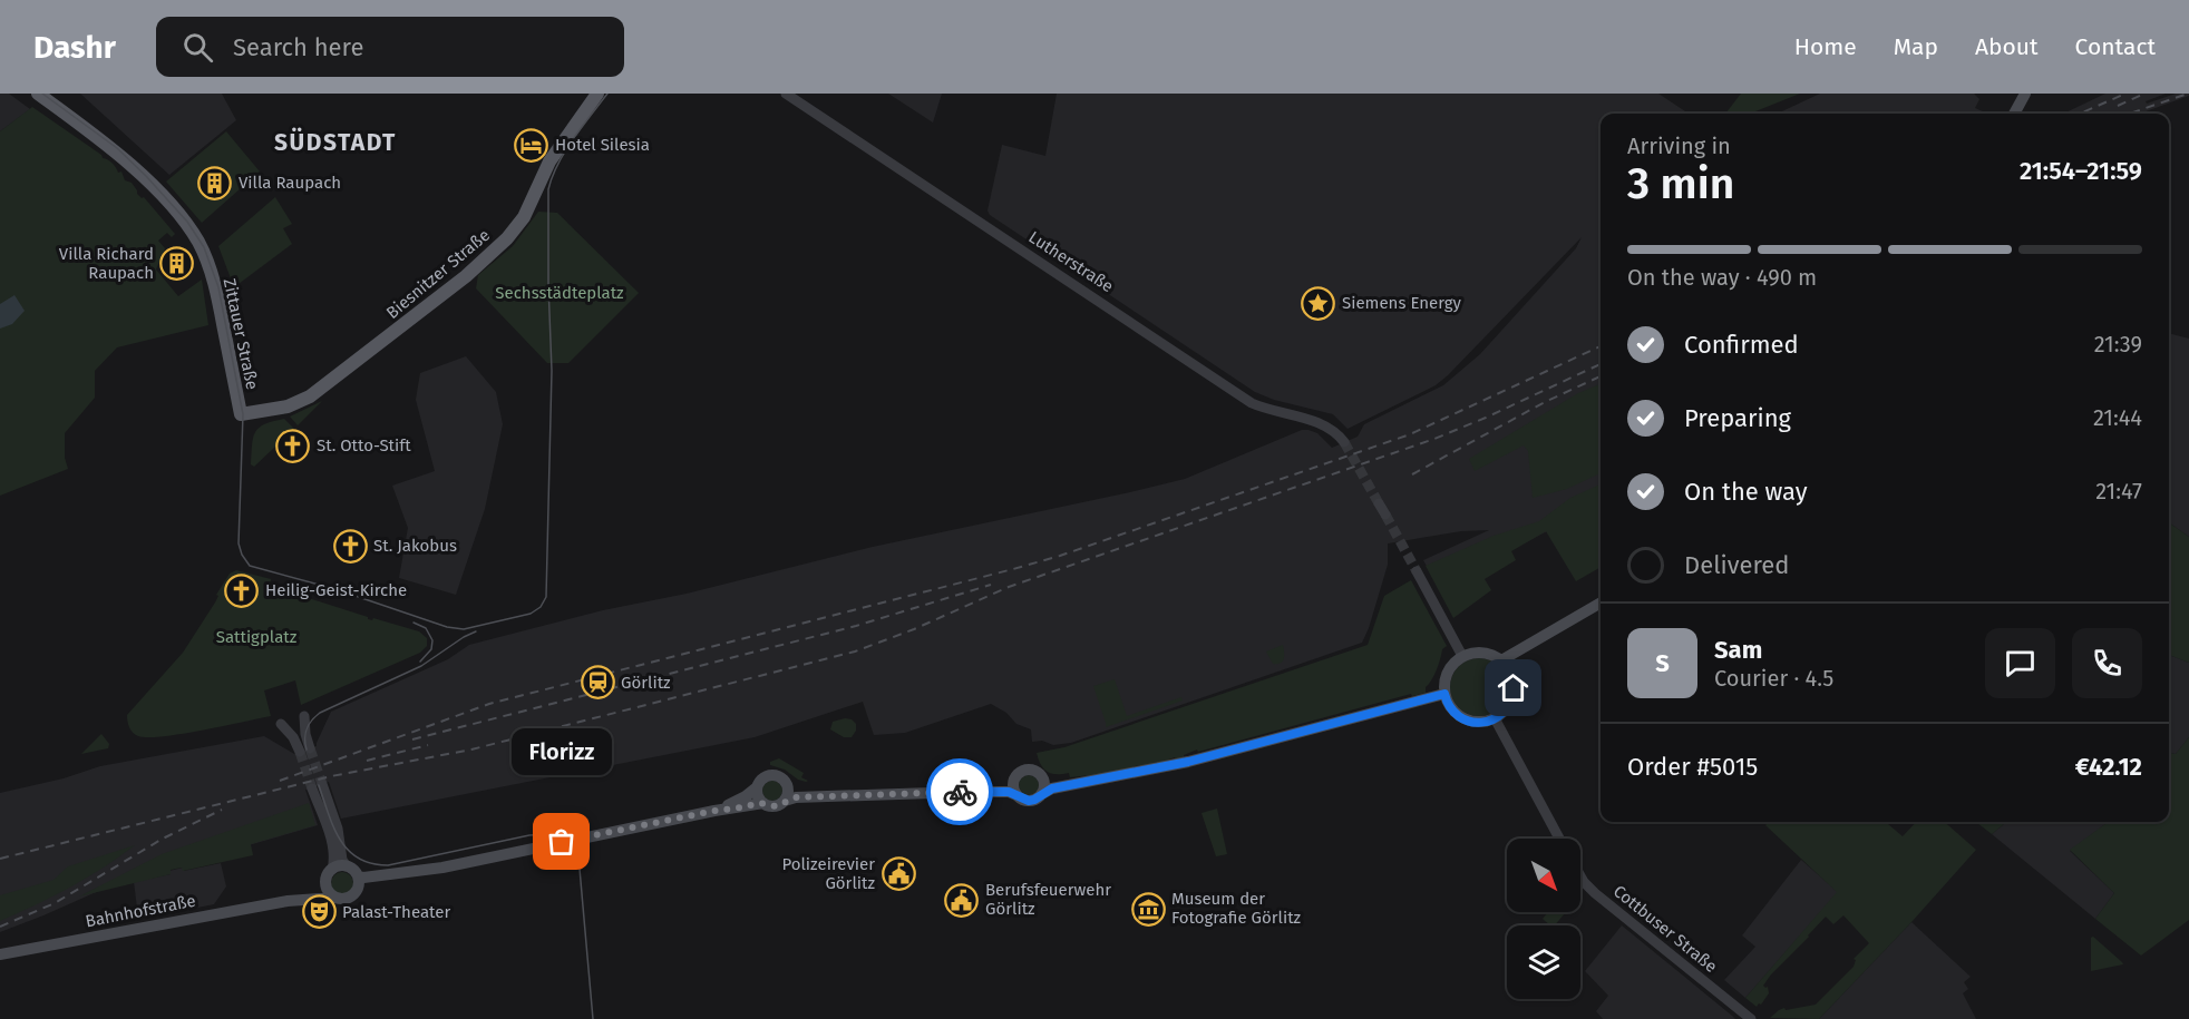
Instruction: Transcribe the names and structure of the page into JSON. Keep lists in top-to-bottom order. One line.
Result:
{"streets":{"main road":["Biesnitzer Straße","Zittauer Straße","Bahnhofstraße"],"street":["Lutherstraße","Cottbuser Straße"]},"crossings":[["Biesnitzer Straße","Zittauer Straße"]],"districts":["SÜDSTADT"],"parks":["Sechsstädteplatz","Sattigplatz"],"places":{"hotel":["Hotel Silesia"],"building":["Villa Raupach","Villa Richard Raupach"],"place":["Siemens Energy"],"church":["St. Otto-Stift","St. Jakobus","Heilig-Geist-Kirche"],"station":["Görlitz"],"other":["Florizz"],"public building":["Polizeirevier Görlitz","Berufsfeuerwehr Görlitz"],"museum":["Museum der Fotografie Görlitz"],"theatre":["Palast-Theater"]},"north":"bottom right","page":{"header":"Dashr","search":"Search here","nav":["Home","Map","About","Contact"],"heading":["3 min","Arriving in","21:54–21:59"],"panel":["Sam","Courier · 4.5","Order #5015","€42.12"],"bar":"On the way · 490 m","list":[["Confirmed","21:39"],["Preparing","21:44"],["On the way","21:47"],"Delivered"],"round":"S","bubble":"Florizz"}}
